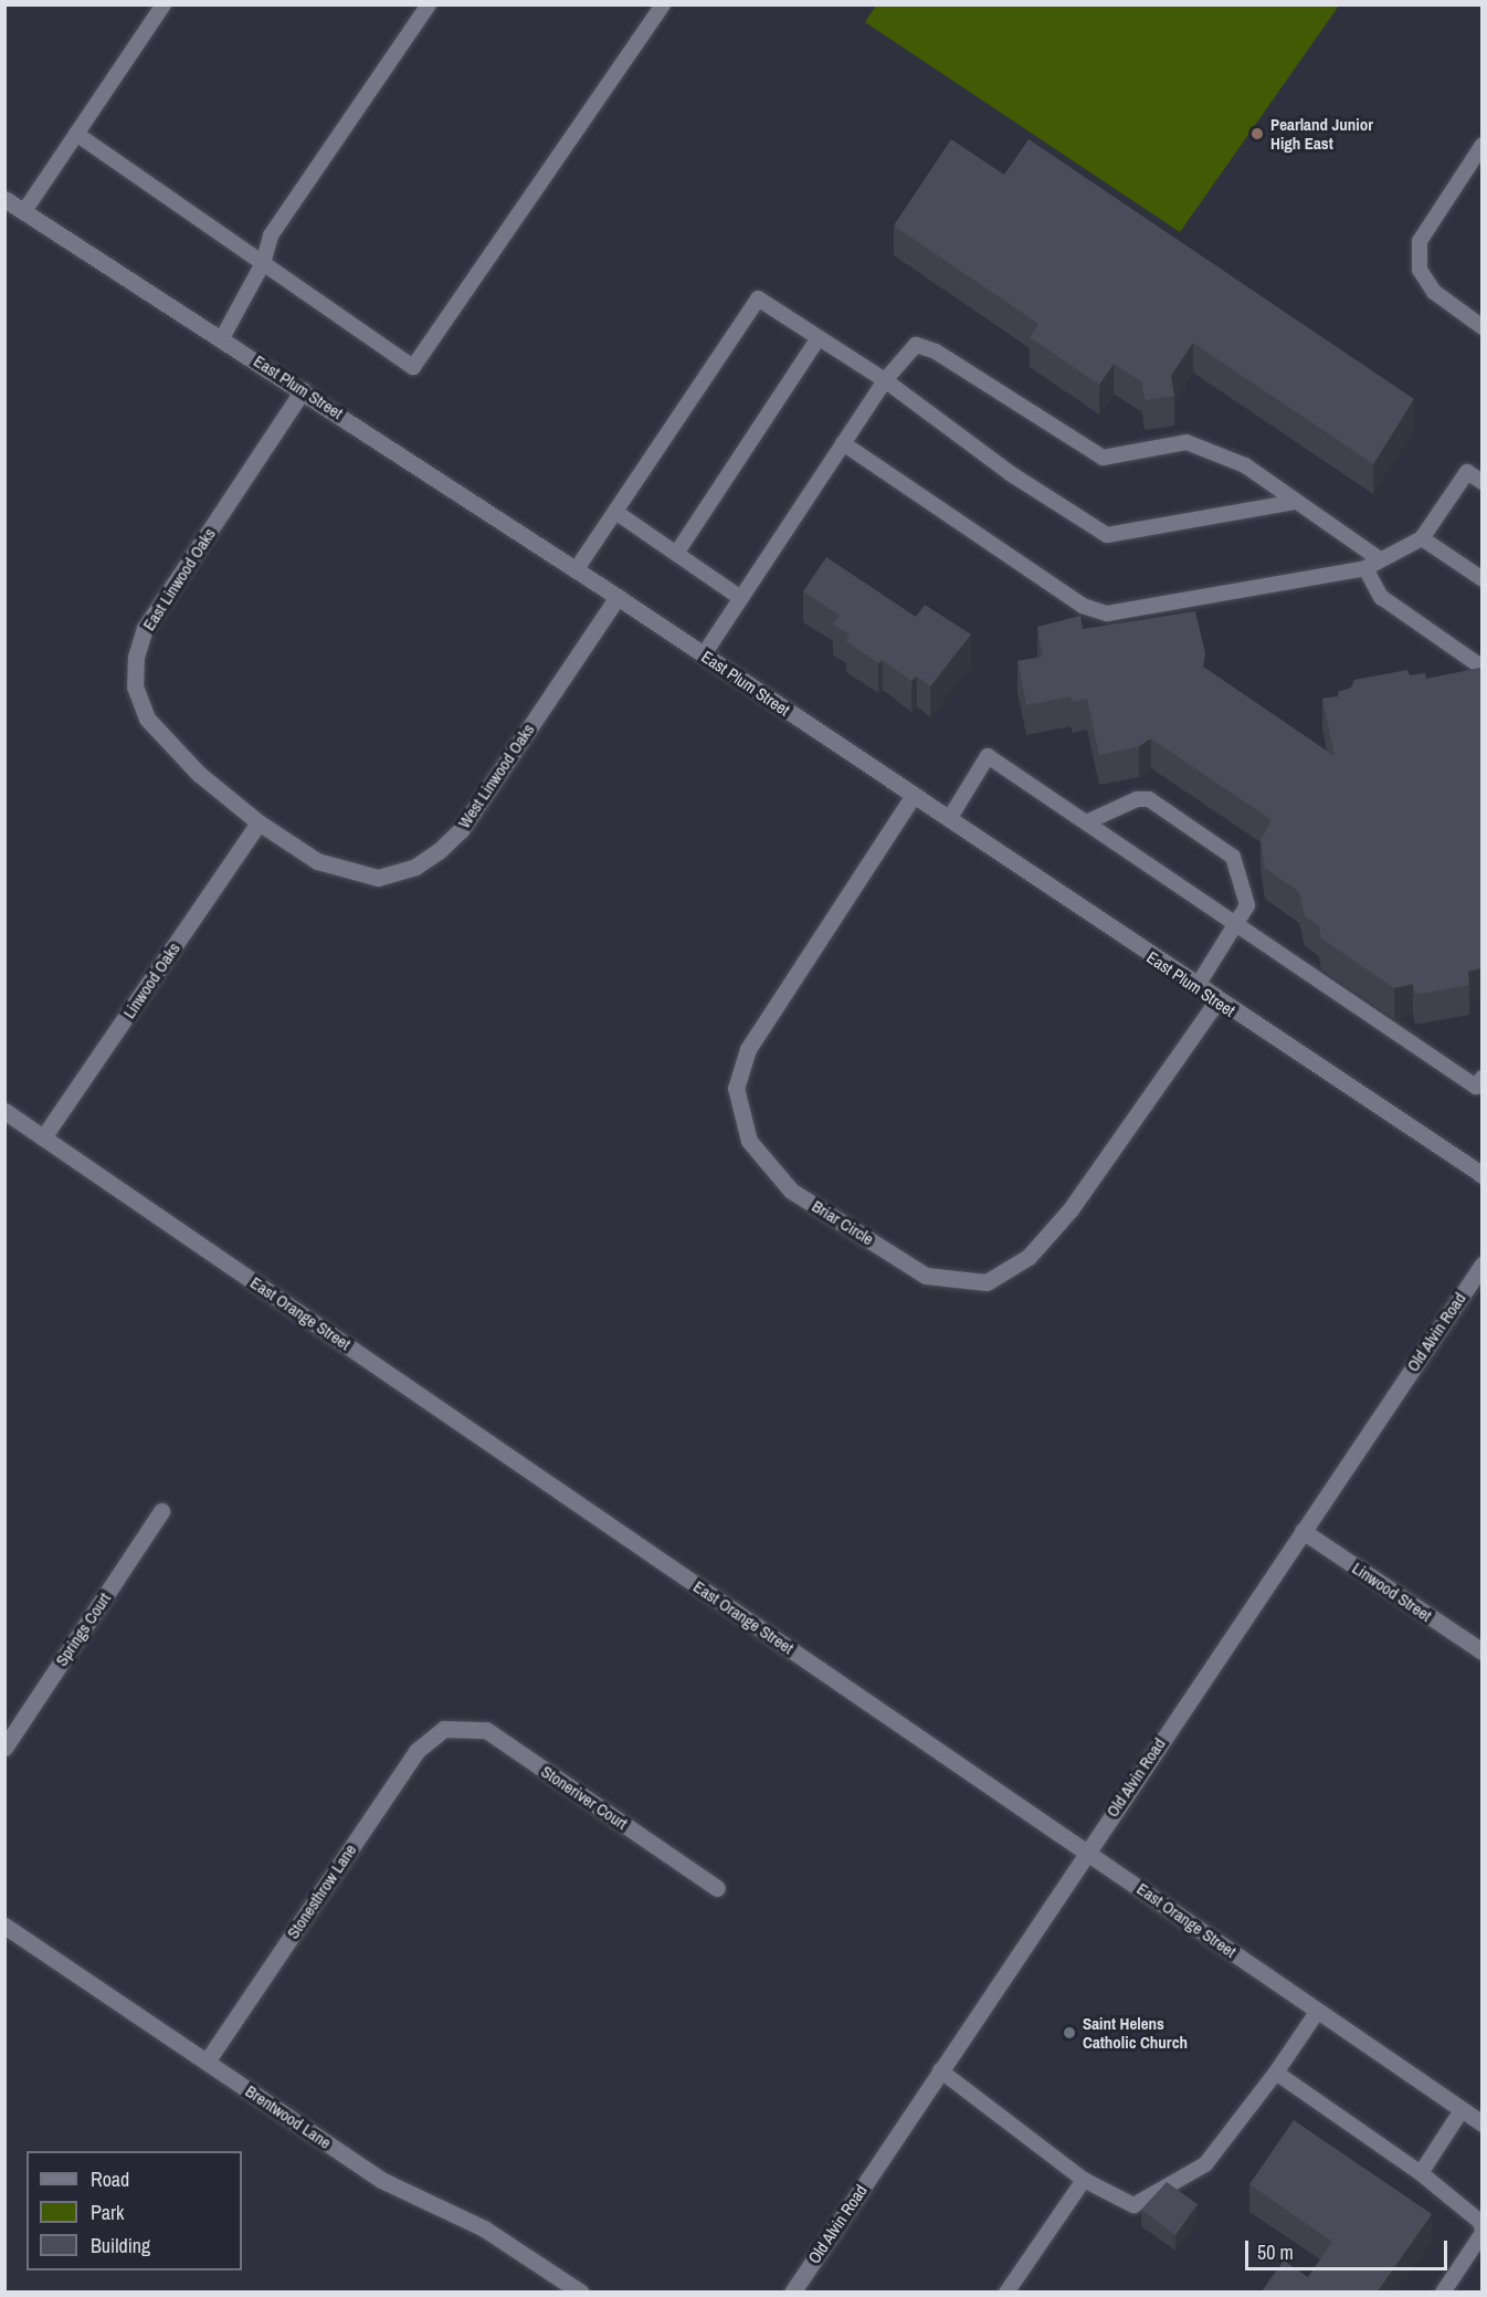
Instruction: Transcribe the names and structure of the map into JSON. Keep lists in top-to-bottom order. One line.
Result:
{"streets":{"street":["East Plum Street","East Linwood Oaks","West Linwood Oaks","Linwood Oaks","Briar Circle","East Orange Street","Old Alvin Road","Linwood Street","Springs Court","Stoneriver Court","Stonesthrow Lane","Brentwood Lane"]},"crossings":[["East Plum Street","East Linwood Oaks"],["East Plum Street","West Linwood Oaks"],["East Plum Street","Briar Circle"],["East Linwood Oaks","West Linwood Oaks"],["East Linwood Oaks","Linwood Oaks"],["West Linwood Oaks","Linwood Oaks"],["Linwood Oaks","East Orange Street"],["East Orange Street","Old Alvin Road"],["Old Alvin Road","Linwood Street"],["Stoneriver Court","Stonesthrow Lane"],["Stonesthrow Lane","Brentwood Lane"]],"places":["Pearland Junior High East","Saint Helens Catholic Church"],"legend":["Road","Park","Building"],"scale_bar":"50 m"}
